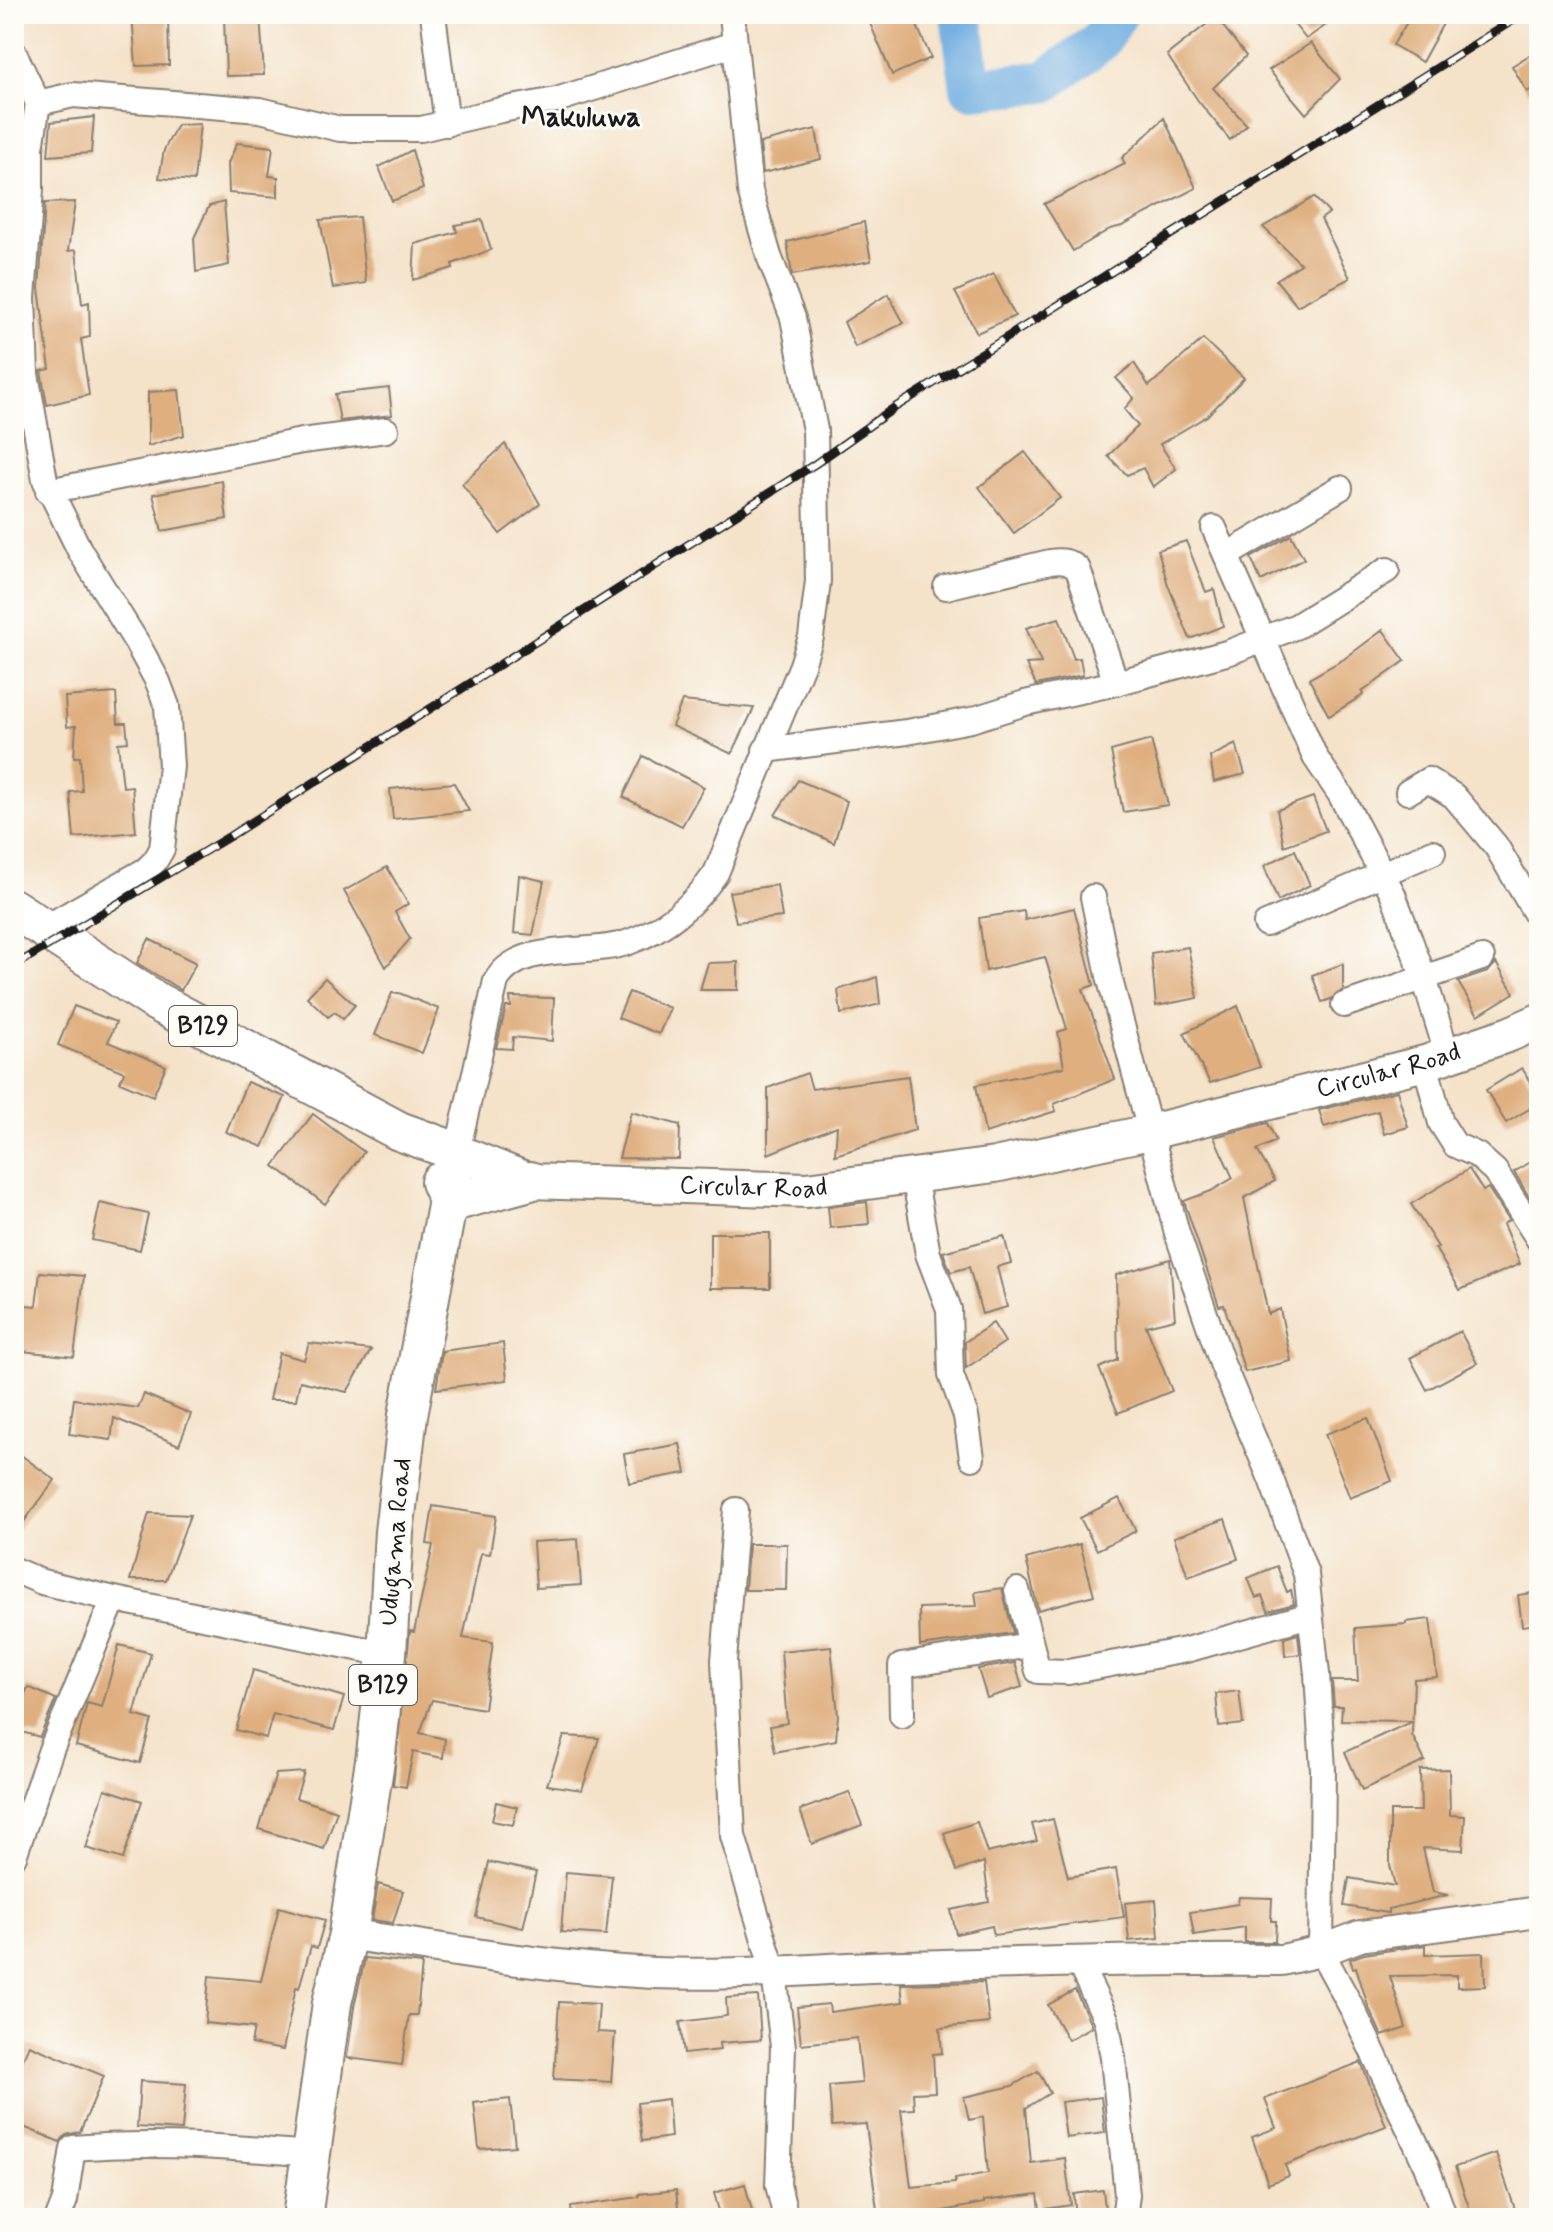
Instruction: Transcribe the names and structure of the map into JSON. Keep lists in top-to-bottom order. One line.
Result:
{"streets":{"main road":["B129","Circular Road","Udugama Road"]},"crossings":[["Circular Road","Udugama Road"]],"districts":["Makuluwa"]}
